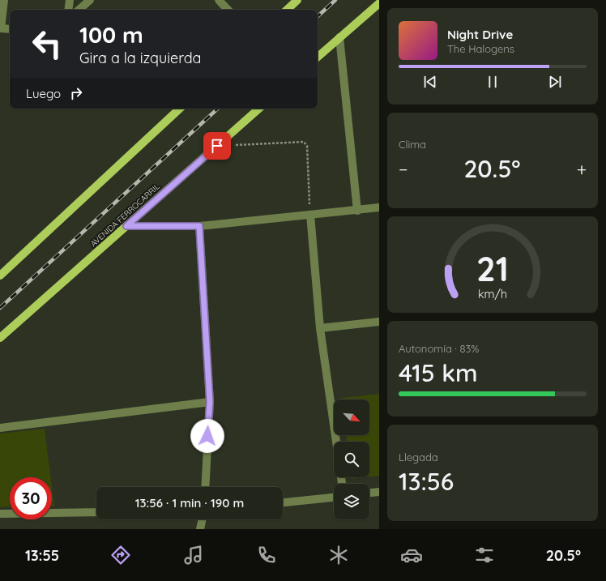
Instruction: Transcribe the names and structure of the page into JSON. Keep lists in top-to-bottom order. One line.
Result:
{"streets":{"main road":["AVENIDA FERROCARRIL"]},"north":"bottom right","page":{"turn":["100 m","Gira a la izquierda"],"song":["Night Drive","The Halogens"],"then":"Luego","tile":["Clima",["Autonomía · 83%","415 km"],["Llegada","13:56"]],"heat":["−","20.5°","+"],"limit":"30","trip":"13:56 · 1 min · 190 m","tabs":["13:55","20.5°"],"gauge":["21","km/h"]}}
